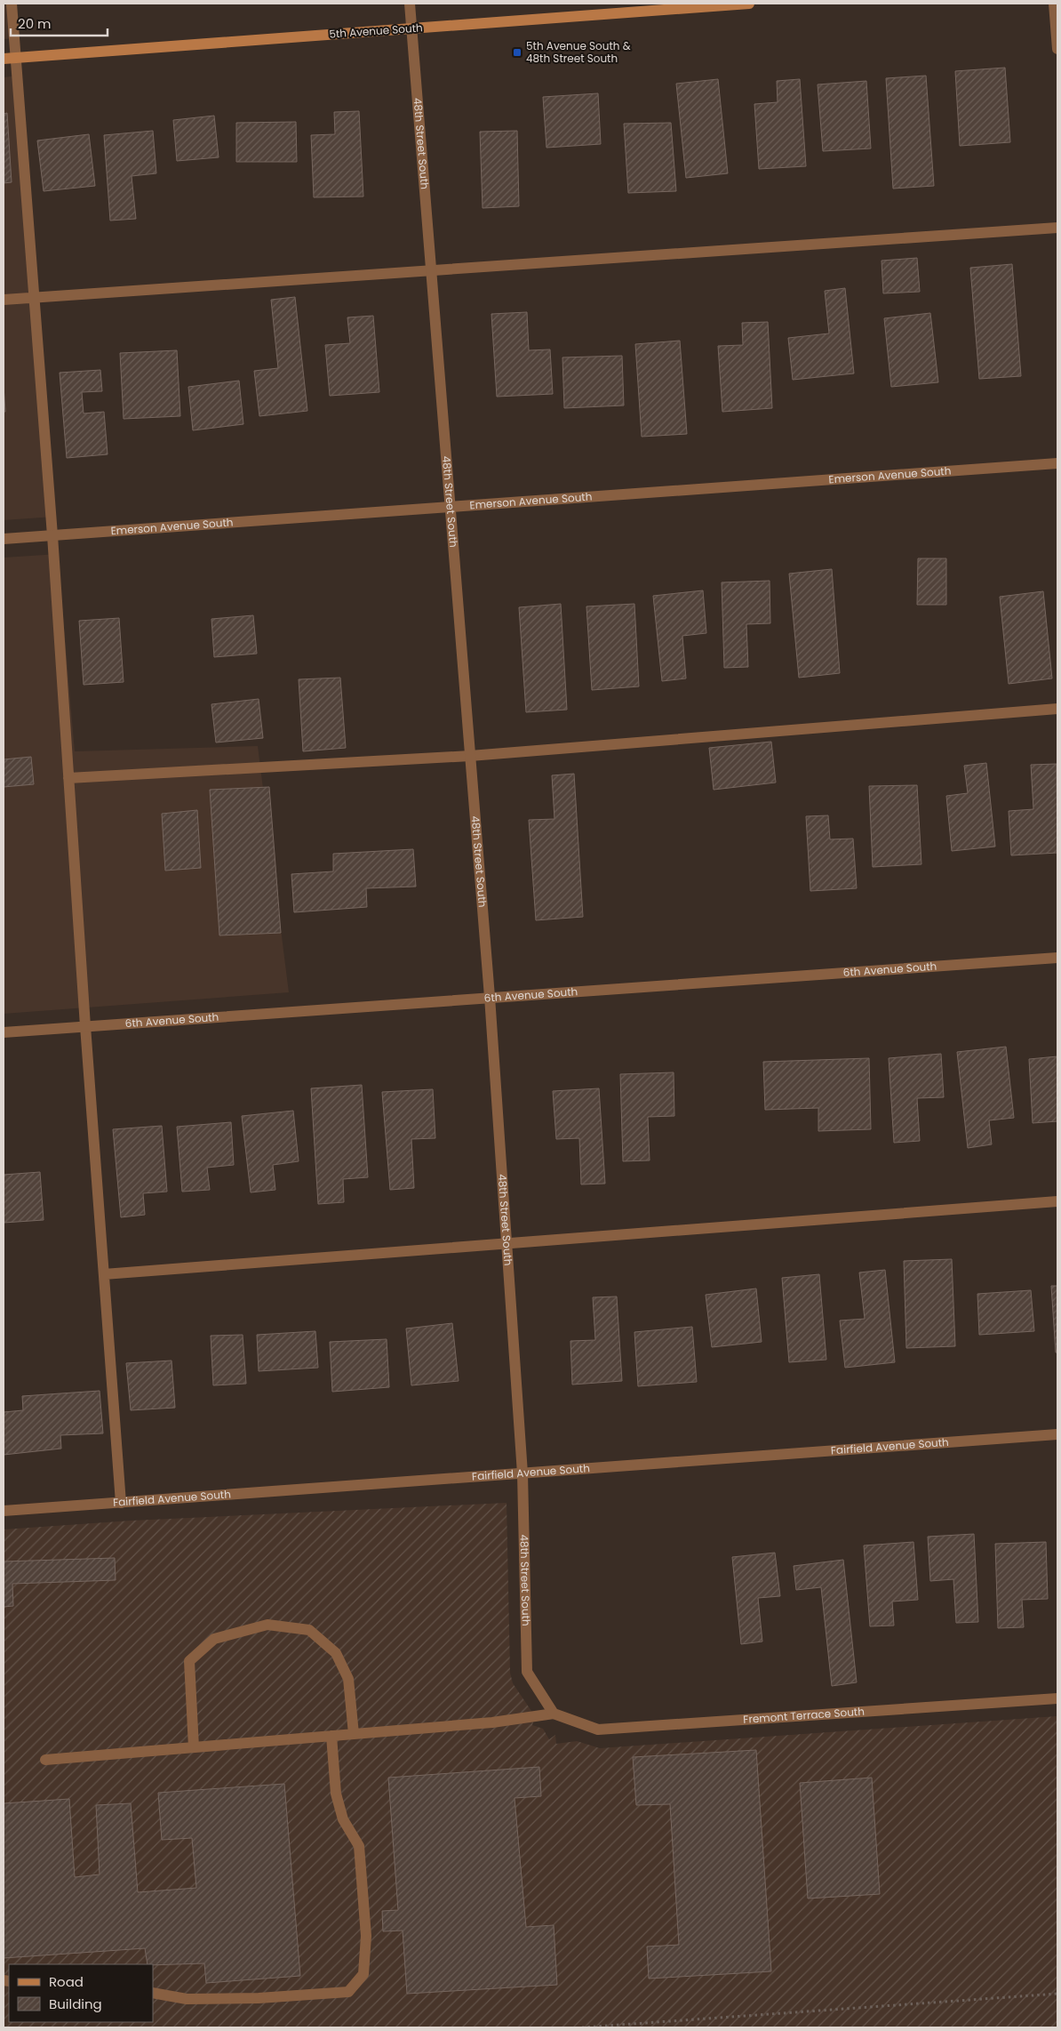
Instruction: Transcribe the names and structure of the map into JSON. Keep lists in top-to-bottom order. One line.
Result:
{"streets":{"street":["5th Avenue South","48th Street South","Emerson Avenue South","6th Avenue South","Fairfield Avenue South","Fremont Terrace South"]},"crossings":[["5th Avenue South","48th Street South"],["48th Street South","Emerson Avenue South"],["48th Street South","6th Avenue South"],["48th Street South","Fairfield Avenue South"],["48th Street South","Fremont Terrace South"]],"places":{"transit":["5th Avenue South & 48th Street South"]},"legend":["Road","Building"],"scale_bar":"20 m"}
